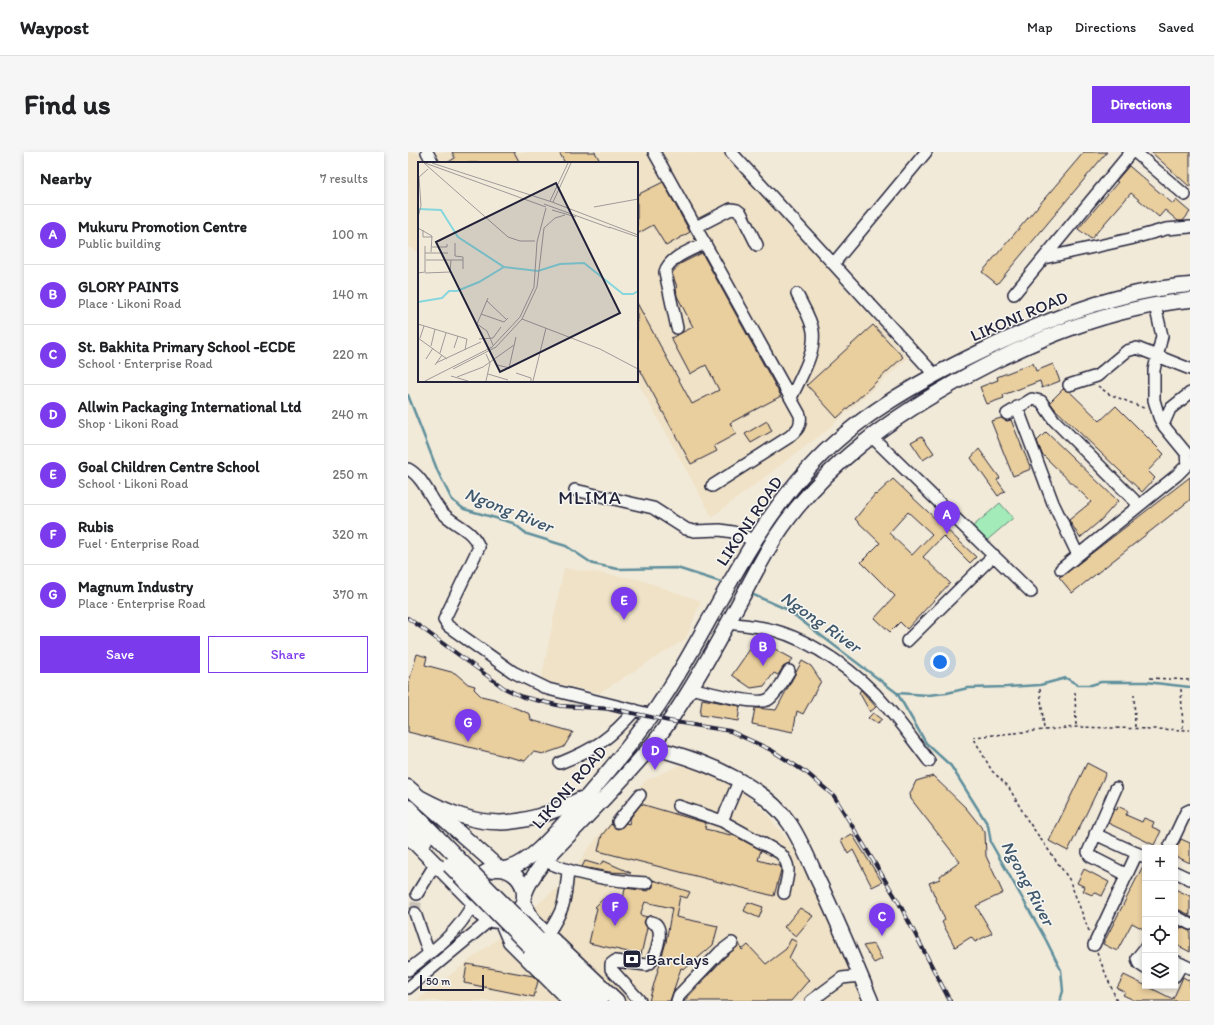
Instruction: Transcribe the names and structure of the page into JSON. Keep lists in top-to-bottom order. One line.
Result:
{"streets":{"main road":["LIKONI ROAD"]},"districts":["MLIMA"],"water":["Ngong River"],"places":{"bank":["Barclays"]},"scale_bar":"50 m","page":{"header":"Waypost","nav":["Map","Directions","Saved"],"buttons":["Directions",["Save","Share"]],"title":"Find us","heading":["Nearby","7 results"],"list":[{"mark":"A","name":"Mukuru Promotion Centre","note":"Public building","value":"100 m"},{"mark":"B","name":"GLORY PAINTS","note":"Place · Likoni Road","value":"140 m"},{"mark":"C","name":"St. Bakhita Primary School -ECDE","note":"School · Enterprise Road","value":"220 m"},{"mark":"D","name":"Allwin Packaging International Ltd","note":"Shop · Likoni Road","value":"240 m"},{"mark":"E","name":"Goal Children Centre School","note":"School · Likoni Road","value":"250 m"},{"mark":"F","name":"Rubis","note":"Fuel · Enterprise Road","value":"320 m"},{"mark":"G","name":"Magnum Industry","note":"Place · Enterprise Road","value":"370 m"}],"pins":["A","E","B","G","D","F","C"],"map_buttons":["+","−"],"scale":"50 m"}}
